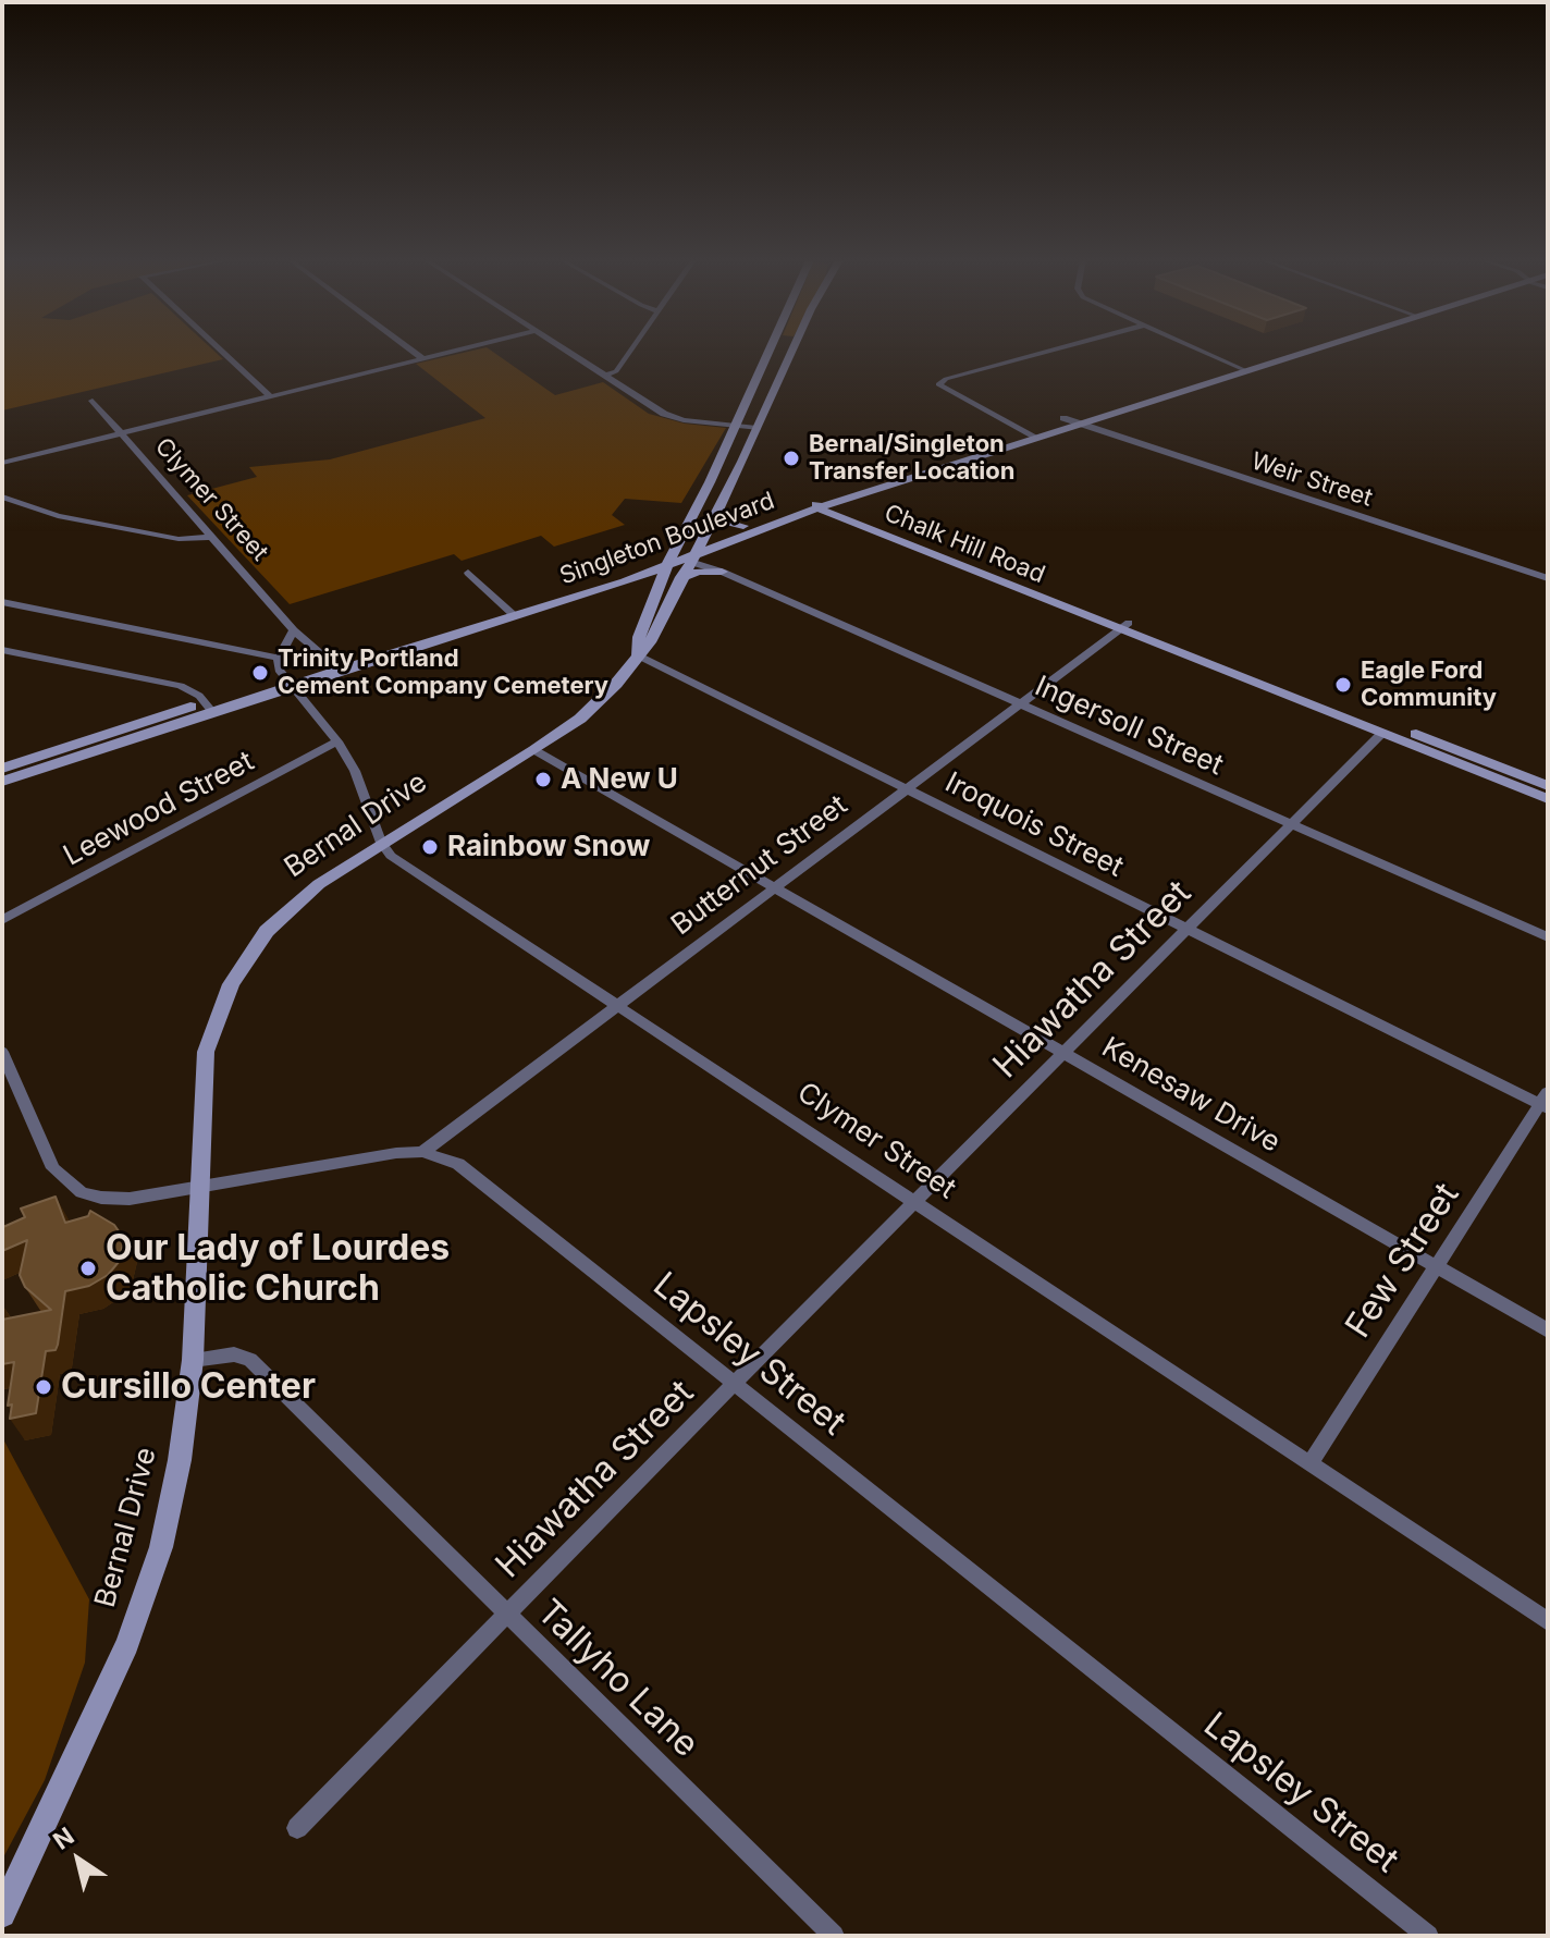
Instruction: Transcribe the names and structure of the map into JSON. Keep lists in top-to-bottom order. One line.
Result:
{"streets":{"street":["Weir Street","Clymer Street","Singleton Boulevard","Chalk Hill Road","Ingersoll Street","Leewood Street","Bernal Drive","Iroquois Street","Butternut Street","Hiawatha Street","Kenesaw Drive","Few Street","Lapsley Street","Tallyho Lane"]},"crossings":[["Weir Street","Singleton Boulevard"],["Clymer Street","Singleton Boulevard"],["Clymer Street","Leewood Street"],["Clymer Street","Bernal Drive"],["Clymer Street","Butternut Street"],["Clymer Street","Hiawatha Street"],["Clymer Street","Few Street"],["Singleton Boulevard","Chalk Hill Road"],["Singleton Boulevard","Ingersoll Street"],["Singleton Boulevard","Bernal Drive"],["Chalk Hill Road","Butternut Street"],["Chalk Hill Road","Hiawatha Street"],["Ingersoll Street","Bernal Drive"],["Ingersoll Street","Butternut Street"],["Ingersoll Street","Hiawatha Street"],["Bernal Drive","Iroquois Street"],["Bernal Drive","Kenesaw Drive"],["Bernal Drive","Lapsley Street"],["Bernal Drive","Tallyho Lane"],["Iroquois Street","Butternut Street"],["Iroquois Street","Hiawatha Street"],["Iroquois Street","Few Street"],["Butternut Street","Kenesaw Drive"],["Butternut Street","Lapsley Street"],["Hiawatha Street","Kenesaw Drive"],["Hiawatha Street","Lapsley Street"],["Hiawatha Street","Tallyho Lane"],["Kenesaw Drive","Few Street"]],"places":["Bernal/Singleton Transfer Location","Trinity Portland Cement Company Cemetery","Eagle Ford Community","A New U","Rainbow Snow","Our Lady of Lourdes Catholic Church","Cursillo Center"],"north":"top left"}
